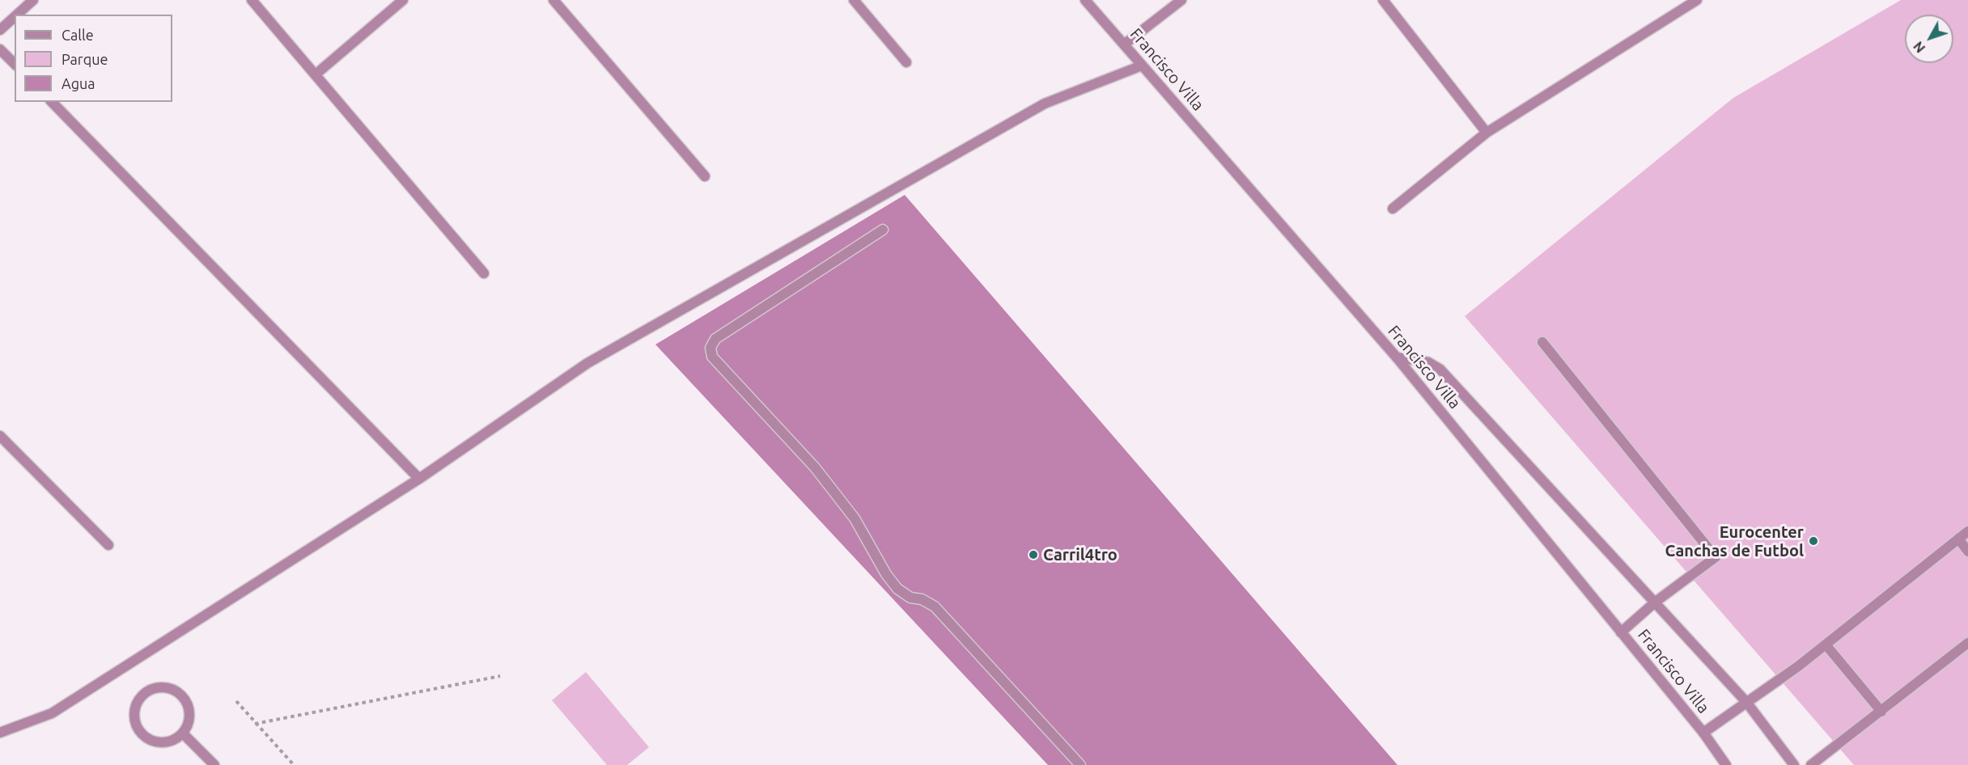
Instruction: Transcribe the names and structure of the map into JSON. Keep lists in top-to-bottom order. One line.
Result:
{"streets":{"street":["Francisco Villa"]},"places":["Eurocenter Canchas de Futbol","Carril4tro"],"legend":["Calle","Parque","Agua"],"north":"bottom left"}
